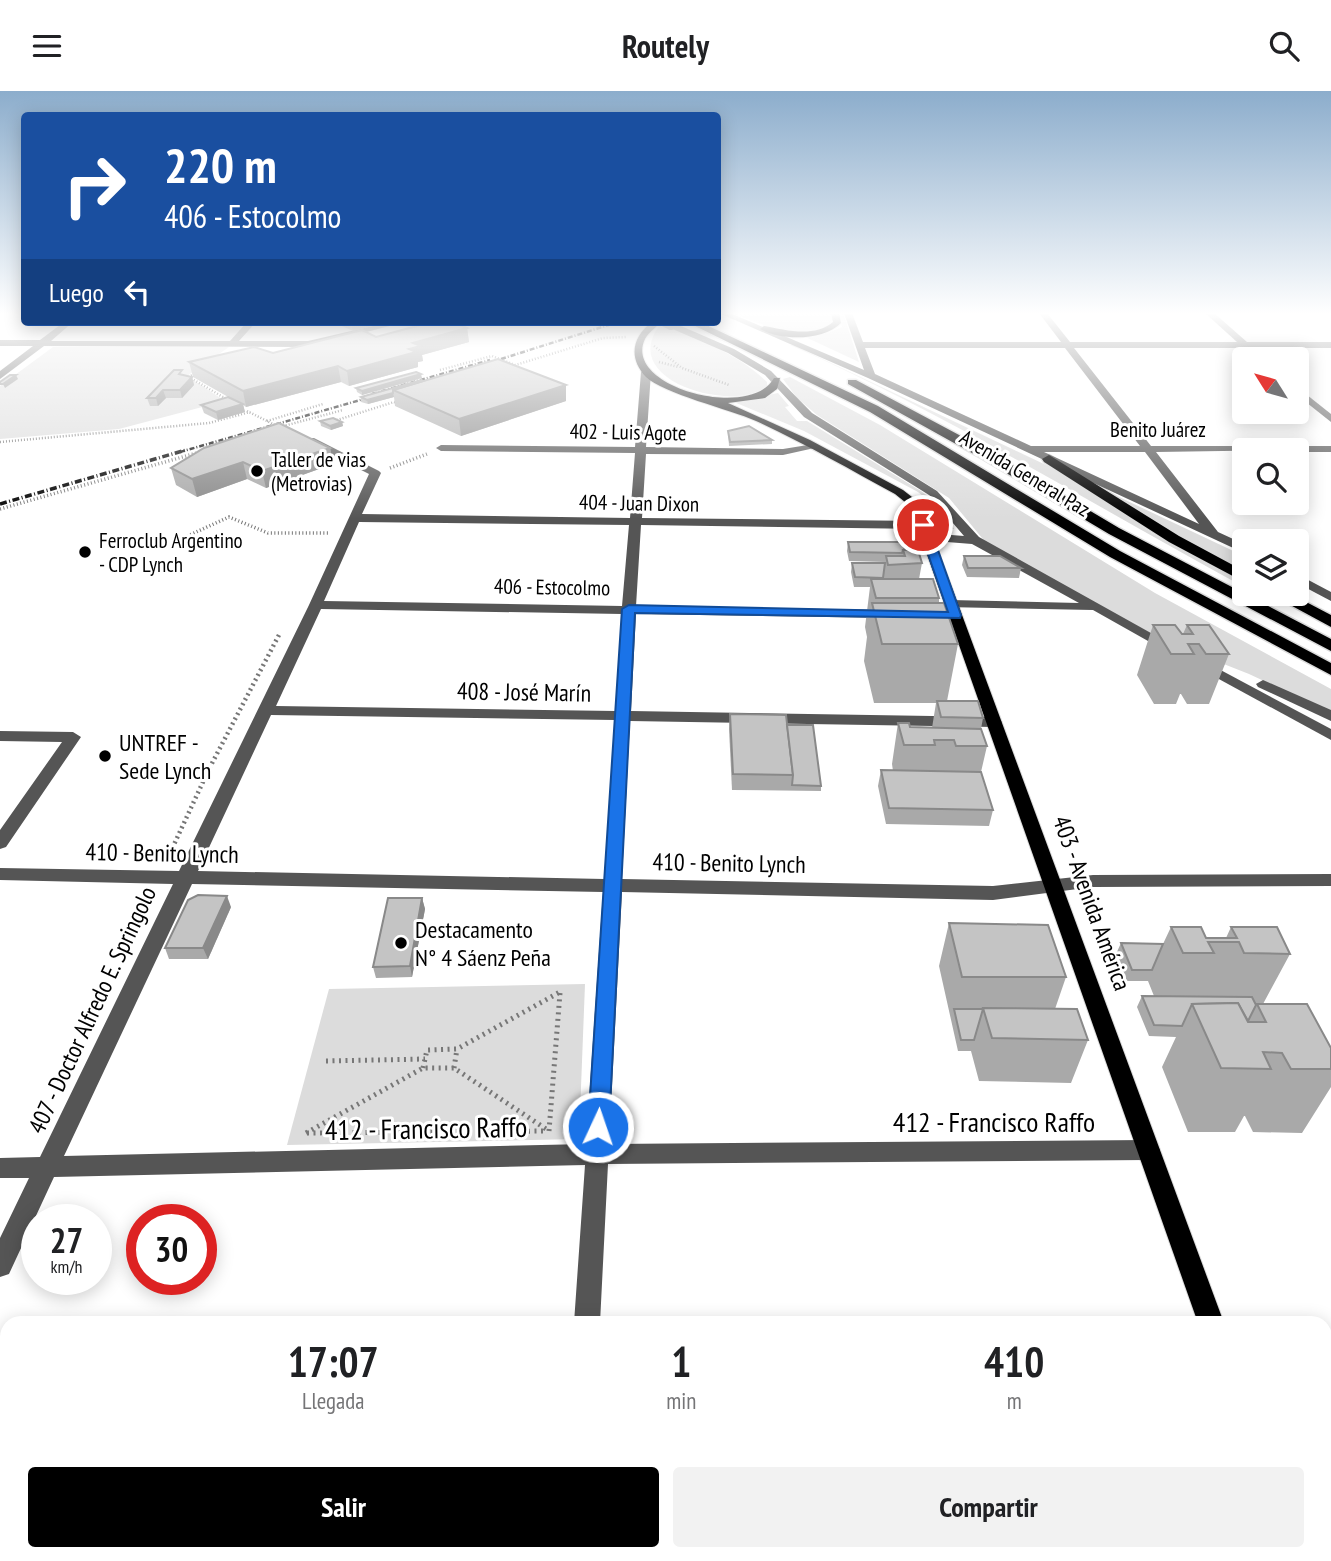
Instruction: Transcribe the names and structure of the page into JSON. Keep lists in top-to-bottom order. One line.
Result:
{"streets":{"highway":["Avenida General Paz"],"main road":["403 - Avenida América"],"street":["Benito Juárez","402 - Luis Agote","404 - Juan Dixon","406 - Estocolmo","408 - José Marín","410 - Benito Lynch","407 - Doctor Alfredo E. Springolo","412 - Francisco Raffo"]},"crossings":[["Benito Juárez","Avenida General Paz"],["402 - Luis Agote","403 - Avenida América"],["404 - Juan Dixon","403 - Avenida América"],["404 - Juan Dixon","407 - Doctor Alfredo E. Springolo"],["406 - Estocolmo","407 - Doctor Alfredo E. Springolo"],["408 - José Marín","403 - Avenida América"],["408 - José Marín","407 - Doctor Alfredo E. Springolo"],["410 - Benito Lynch","403 - Avenida América"],["410 - Benito Lynch","407 - Doctor Alfredo E. Springolo"],["403 - Avenida América","412 - Francisco Raffo"],["407 - Doctor Alfredo E. Springolo","412 - Francisco Raffo"]],"places":["Taller de vias (Metrovias)","Ferroclub Argentino - CDP Lynch","UNTREF - Sede Lynch","Destacamento N° 4 Sáenz Peña"],"north":"top left","page":{"header":"Routely","turn":["220 m","406 - Estocolmo"],"then":"Luego","speed":"27 km/h","limit":"30","eta":["17:07","Llegada","1","min","410","m"],"buttons":["Salir","Compartir"]}}
